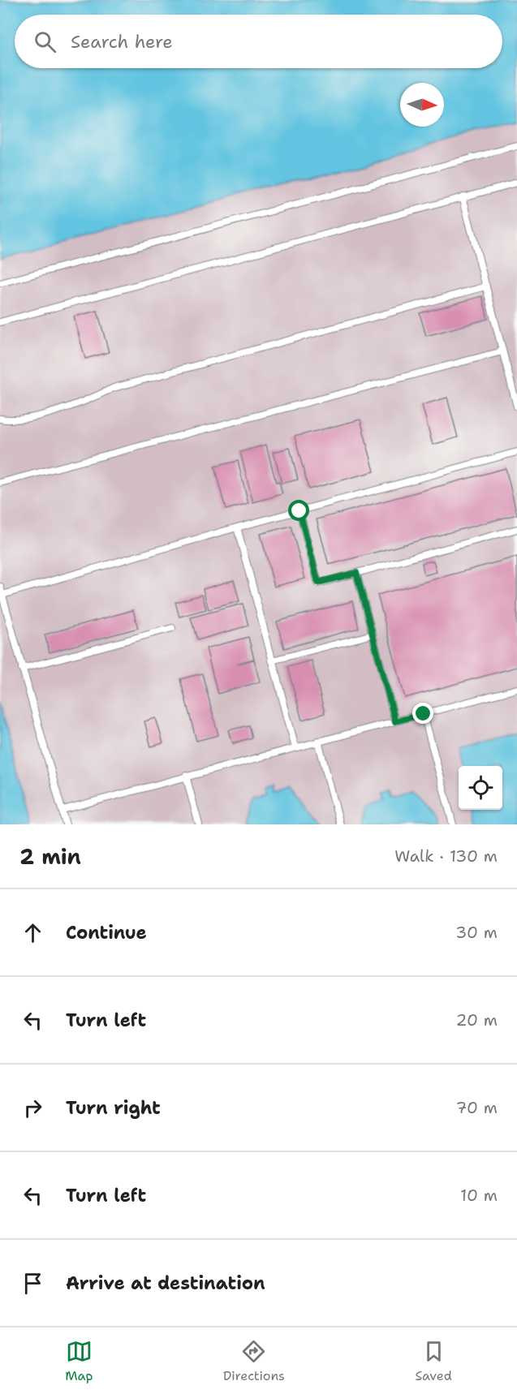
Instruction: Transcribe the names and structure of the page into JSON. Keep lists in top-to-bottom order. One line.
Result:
{"north":"right","page":{"search":"Search here","heading":["2 min","Walk · 130 m"],"list":[["Continue","30 m"],["Turn left","20 m"],["Turn right","70 m"],["Turn left","10 m"],"Arrive at destination"],"nav":["Map","Directions","Saved"]}}
